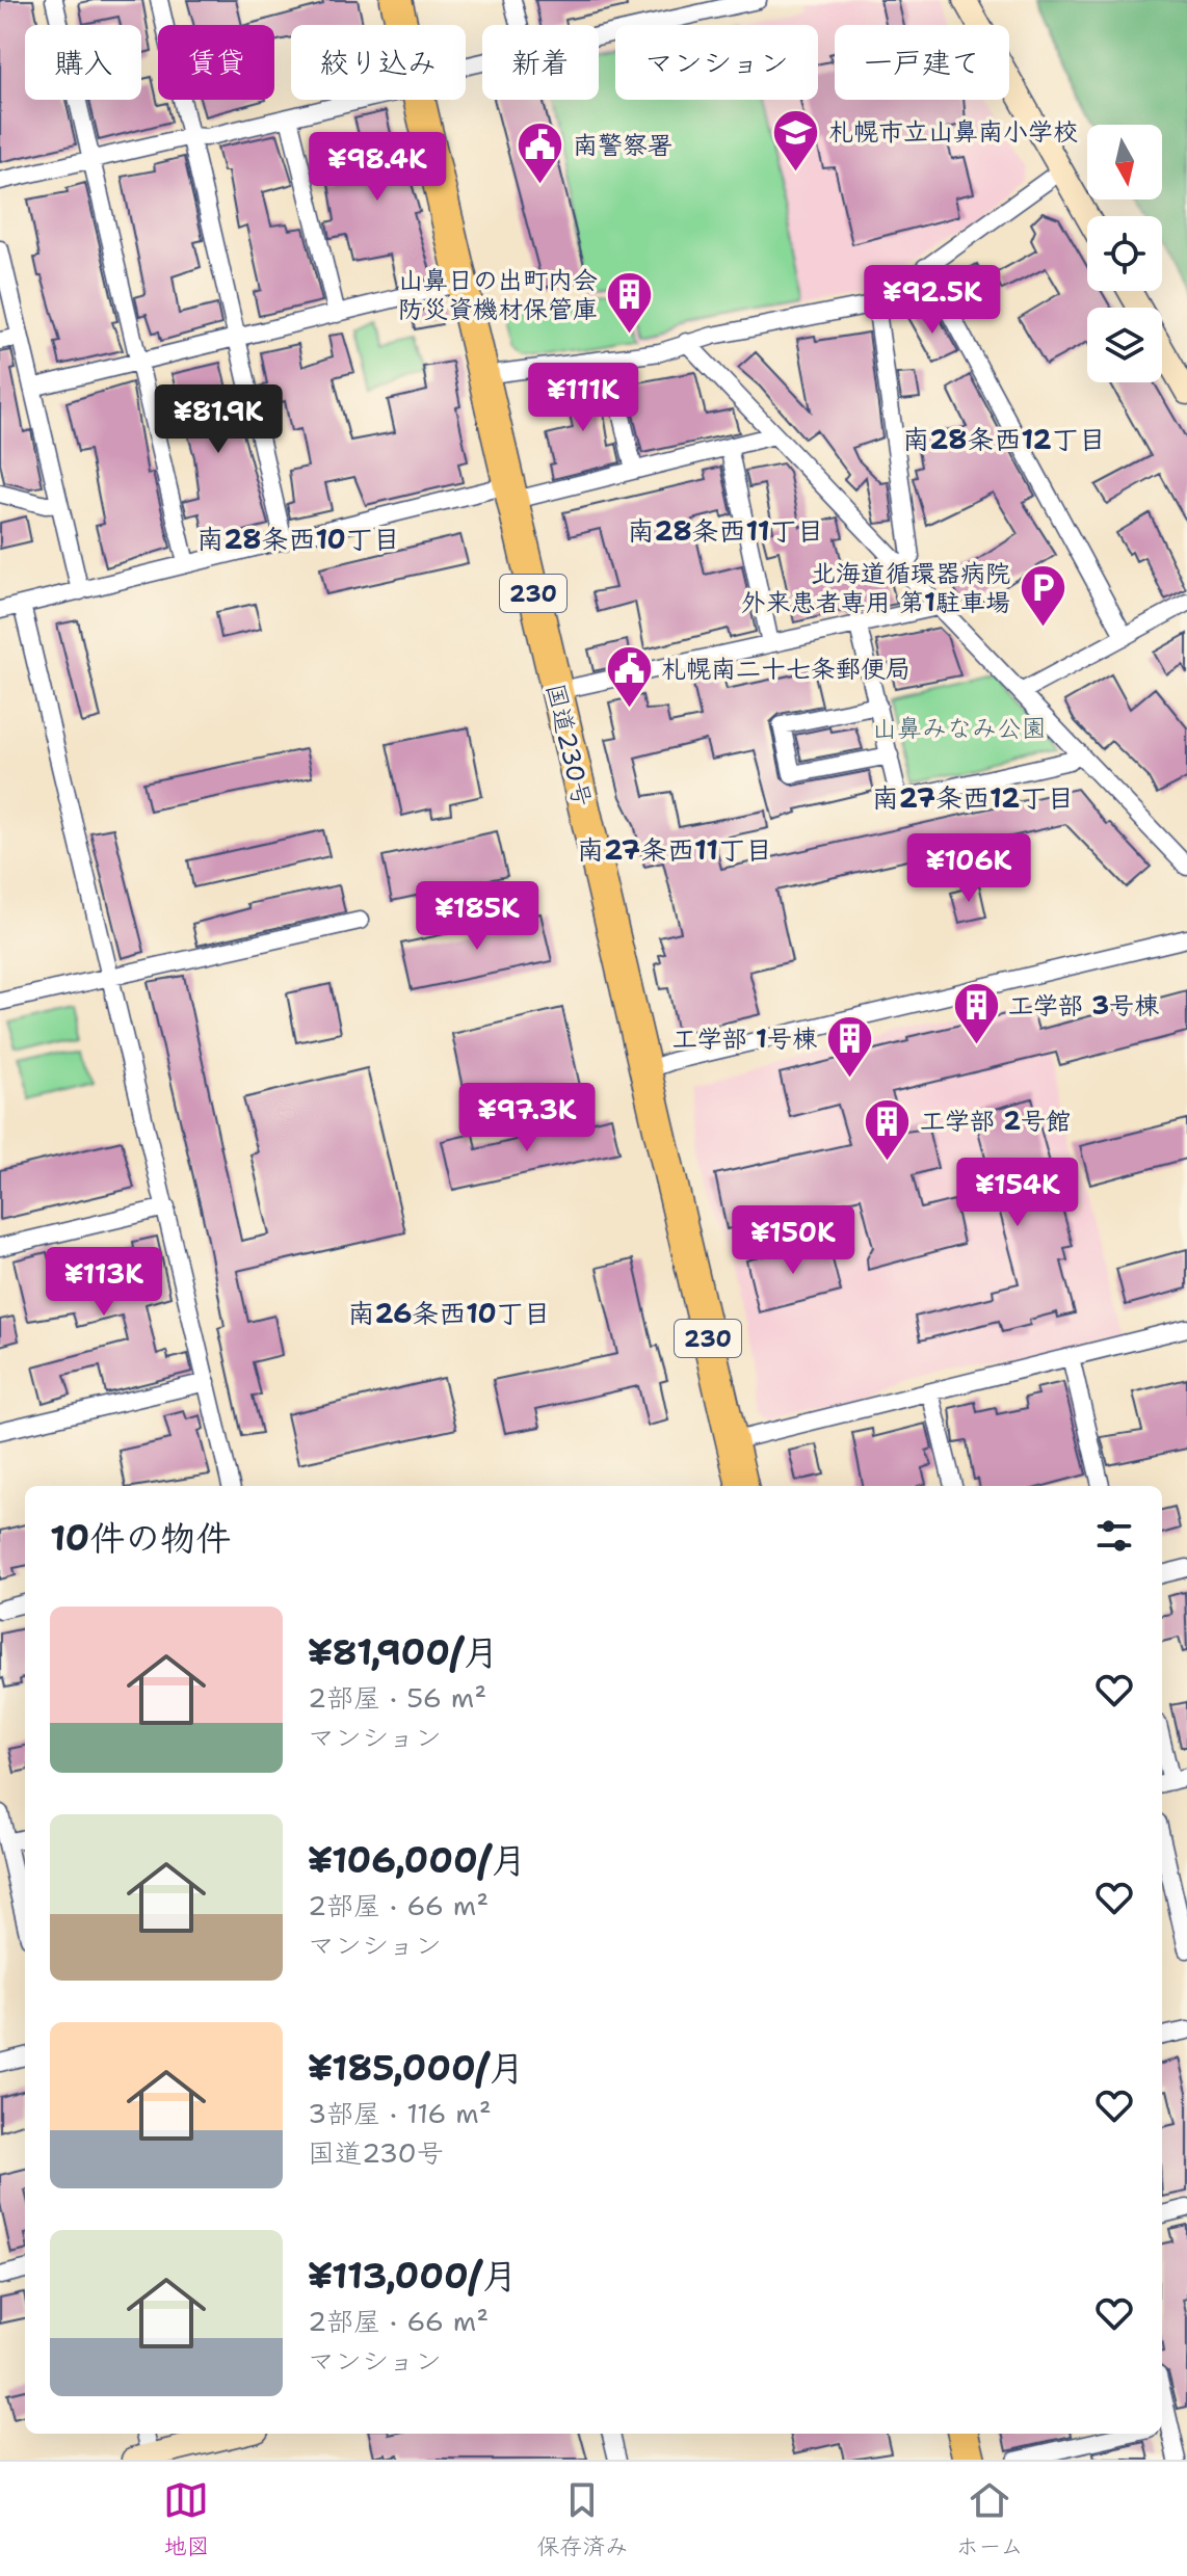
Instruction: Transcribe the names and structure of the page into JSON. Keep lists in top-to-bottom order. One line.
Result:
{"streets":{"highway":["230","国道230号"]},"districts":["南28条西12丁目","南28条西11丁目","南28条西10丁目","南27条西12丁目","南27条西11丁目","南26条西10丁目"],"parks":["山鼻みなみ公園"],"places":{"school or university":["札幌市立山鼻南小学校"],"public building":["南警察署","札幌南二十七条郵便局"],"building":["山鼻日の出町内会 防災資機材保管庫","工学部 3号棟","工学部 1号棟","工学部 2号館"],"parking":["北海道循環器病院 外来患者専用 第1駐車場"]},"north":"bottom","page":{"chip":["購入","賃貸","絞り込み","新着","マンション","一戸建て"],"price":["¥98.4K","¥92.5K","¥111K","¥81.9K","¥106K","¥185K","¥97.3K","¥154K","¥150K","¥113K"],"heading":"10件の物件","list":[{"name":"¥81,900/月","note":"2部屋 · 56 m² · マンション"},{"name":"¥106,000/月","note":"2部屋 · 66 m² · マンション"},{"name":"¥185,000/月","note":"3部屋 · 116 m² · 国道230号"},{"name":"¥113,000/月","note":"2部屋 · 66 m² · マンション"}],"tabs":["地図","保存済み","ホーム"]}}
